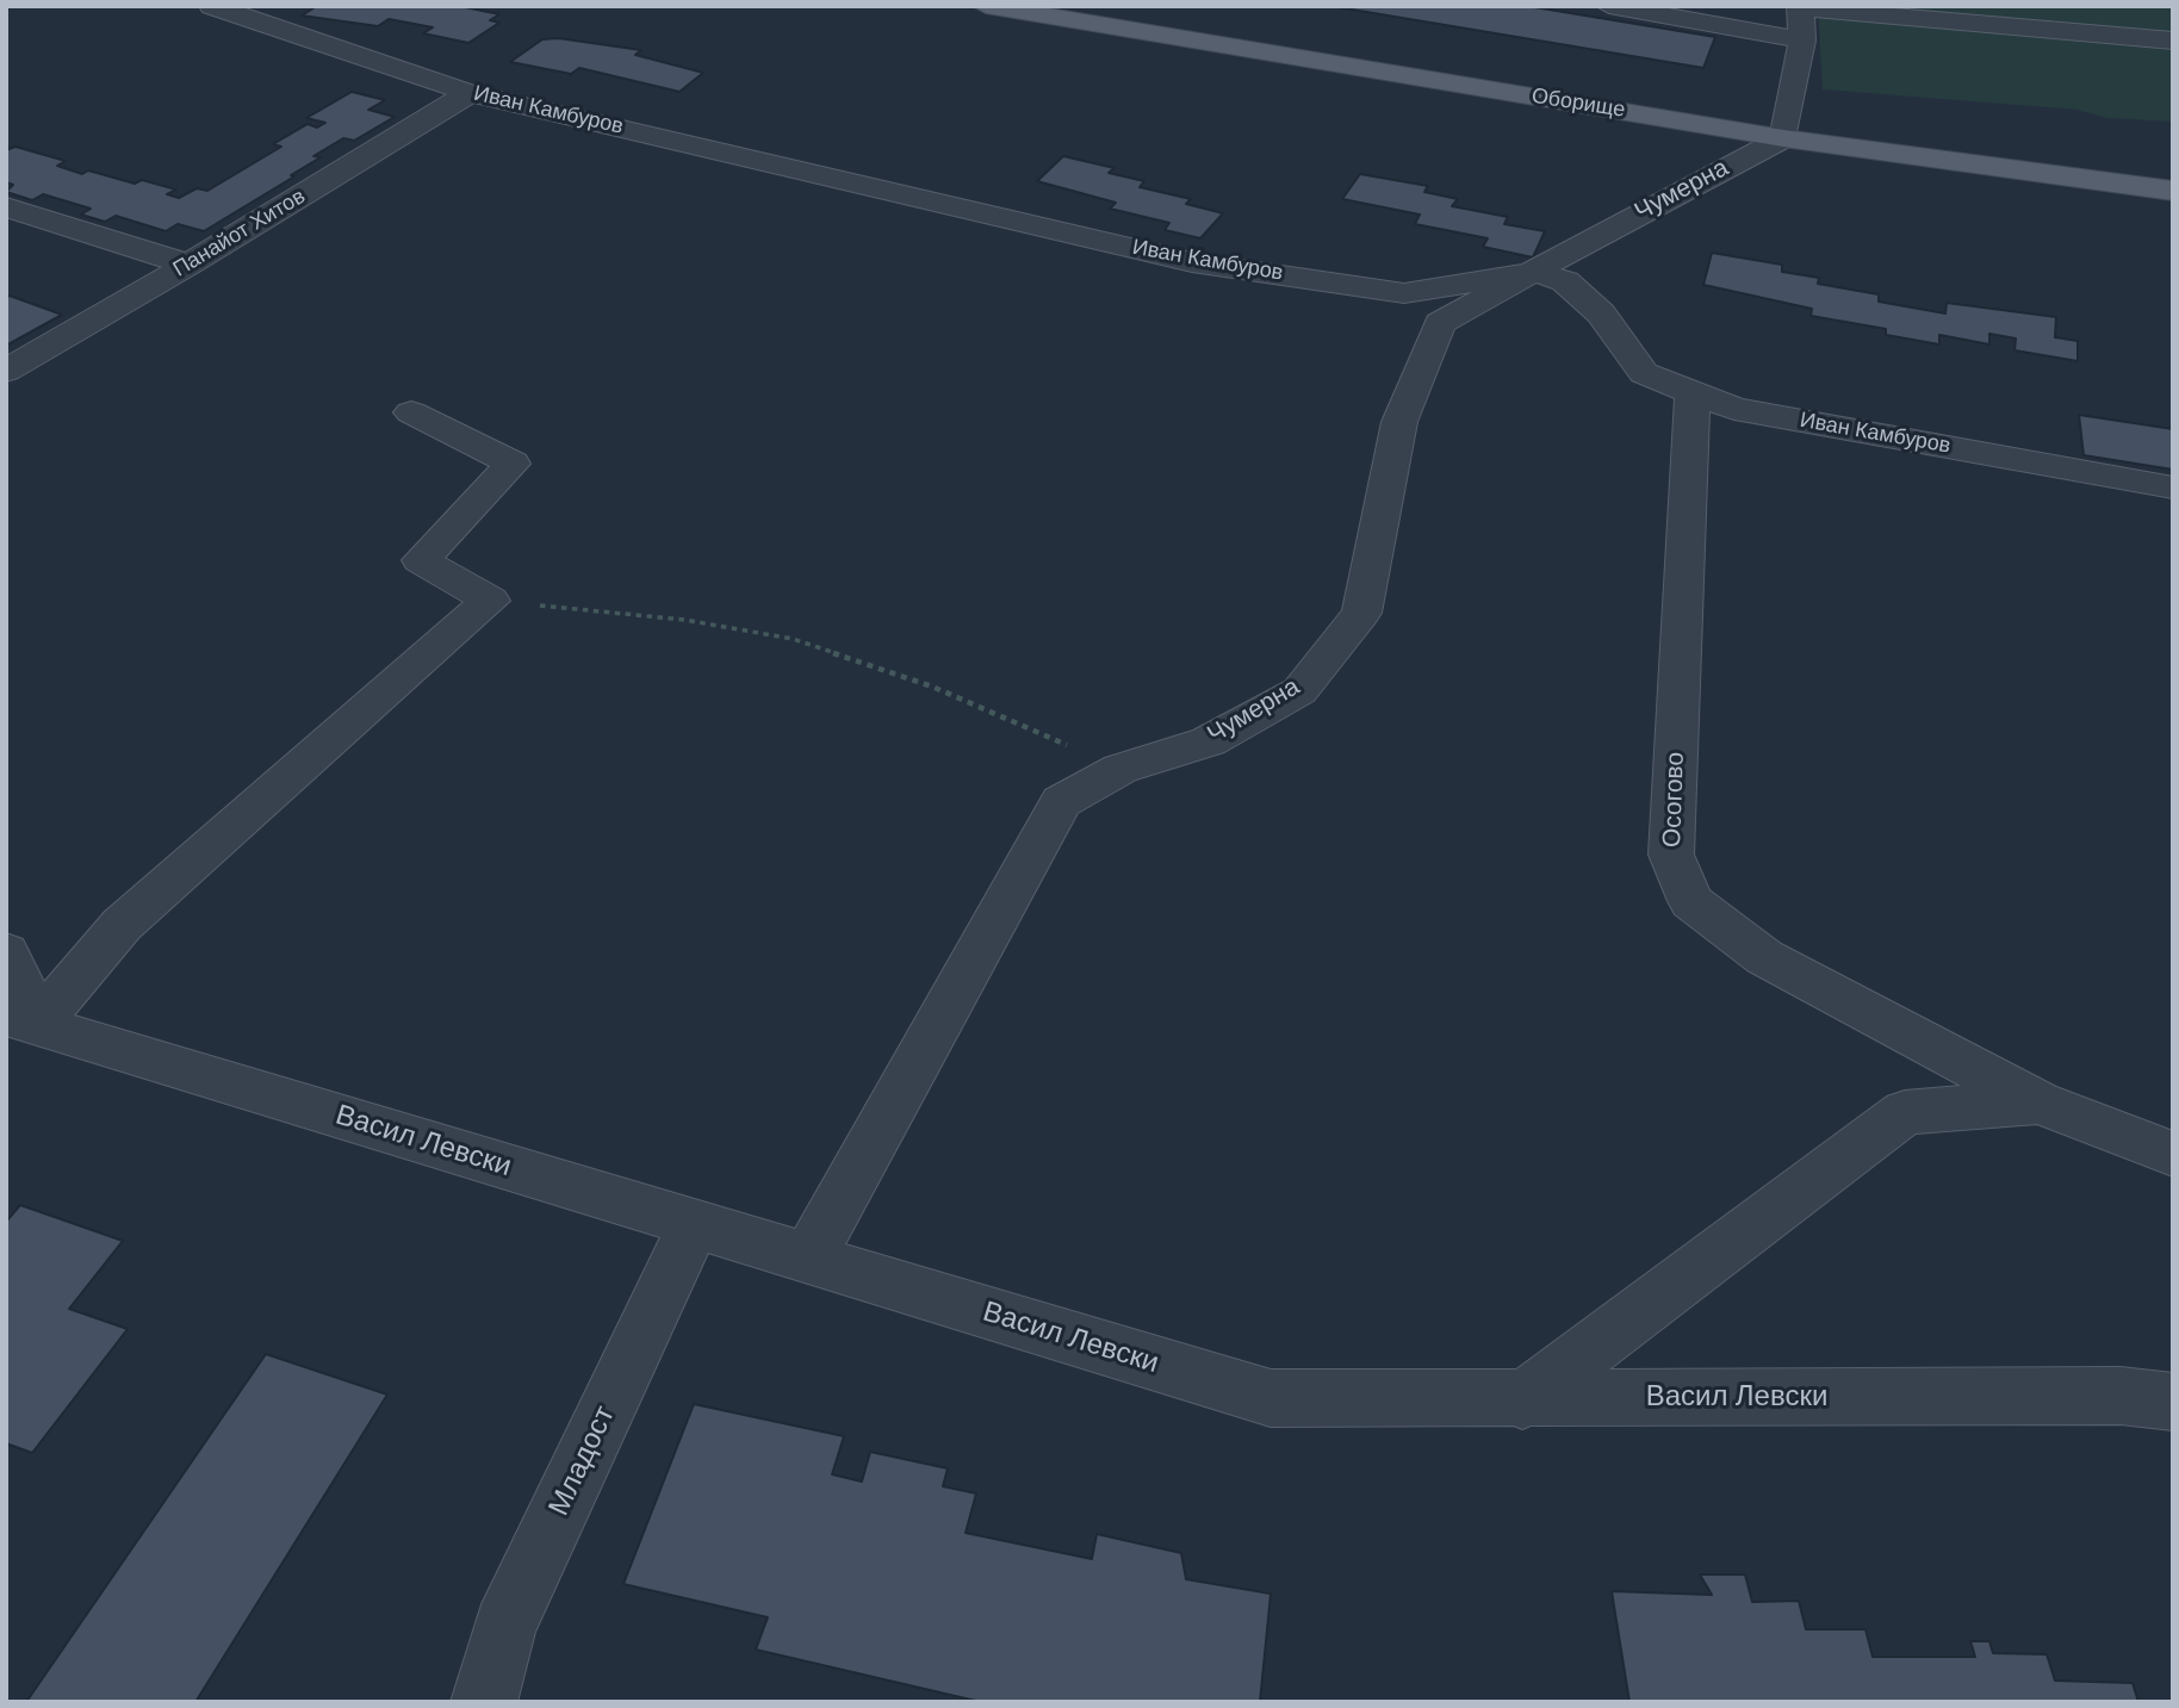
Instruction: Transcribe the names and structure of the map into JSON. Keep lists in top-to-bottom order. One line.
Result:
{"streets":{"main road":["Оборище"],"street":["Иван Камбуров","Чумерна","Панайот Хитов","Осогово","Васил Левски","Младост"]},"crossings":[["Оборище","Чумерна"],["Иван Камбуров","Чумерна"],["Иван Камбуров","Панайот Хитов"],["Иван Камбуров","Осогово"],["Чумерна","Васил Левски"],["Васил Левски","Младост"]]}
